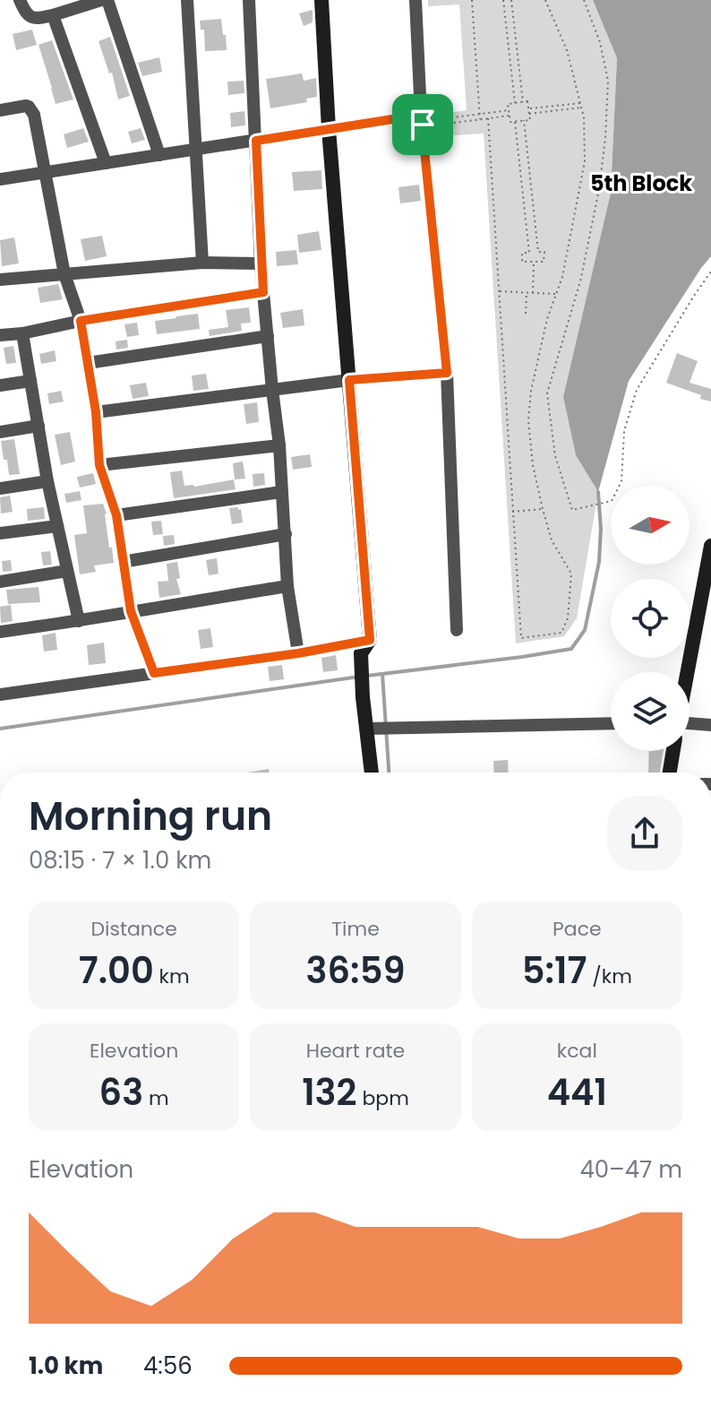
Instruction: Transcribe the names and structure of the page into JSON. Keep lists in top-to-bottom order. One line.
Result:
{"districts":["5th Block"],"north":"right","page":{"heading":["Morning run","08:15 · 7 × 1.0 km"],"stats":[["Distance","7.00 km"],["Time","36:59"],["Pace","5:17 /km"],["Elevation","63 m"],["Heart rate","132 bpm"],["kcal","441"]],"chart":["Elevation","40–47 m"],"list":[{"name":"1.0 km","note":"4:56"}]}}
